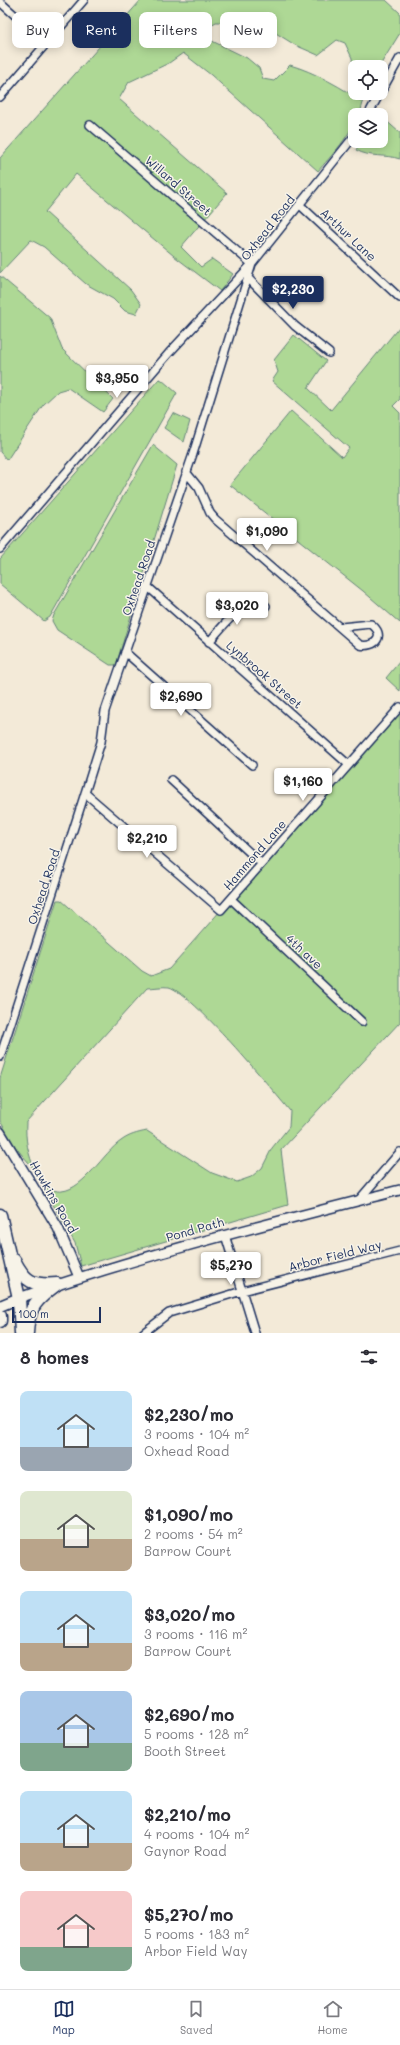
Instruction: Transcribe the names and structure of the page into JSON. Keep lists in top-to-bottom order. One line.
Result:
{"streets":{"main road":["Pond Path"],"street":["Willard Street","Oxhead Road","Arthur Lane","Lynbrook Street","Hammond Lane","4th ave","Hawkins Road","Arbor Field Way"]},"crossings":[["Willard Street","Oxhead Road"],["Oxhead Road","Arthur Lane"],["Oxhead Road","Lynbrook Street"],["Oxhead Road","Hammond Lane"],["Lynbrook Street","Hammond Lane"],["Hammond Lane","4th ave"],["Hawkins Road","Pond Path"]],"scale_bar":"100 m","page":{"chip":["Buy","Rent","Filters","New"],"price":["$2,230","$3,950","$1,090","$3,020","$2,690","$1,160","$2,210","$5,270"],"scale":"100 m","heading":"8 homes","list":[{"name":"$2,230/mo","note":"3 rooms · 104 m² · Oxhead Road"},{"name":"$1,090/mo","note":"2 rooms · 54 m² · Barrow Court"},{"name":"$3,020/mo","note":"3 rooms · 116 m² · Barrow Court"},{"name":"$2,690/mo","note":"5 rooms · 128 m² · Booth Street"},{"name":"$2,210/mo","note":"4 rooms · 104 m² · Gaynor Road"},{"name":"$5,270/mo","note":"5 rooms · 183 m² · Arbor Field Way"}],"tabs":["Map","Saved","Home"]}}
